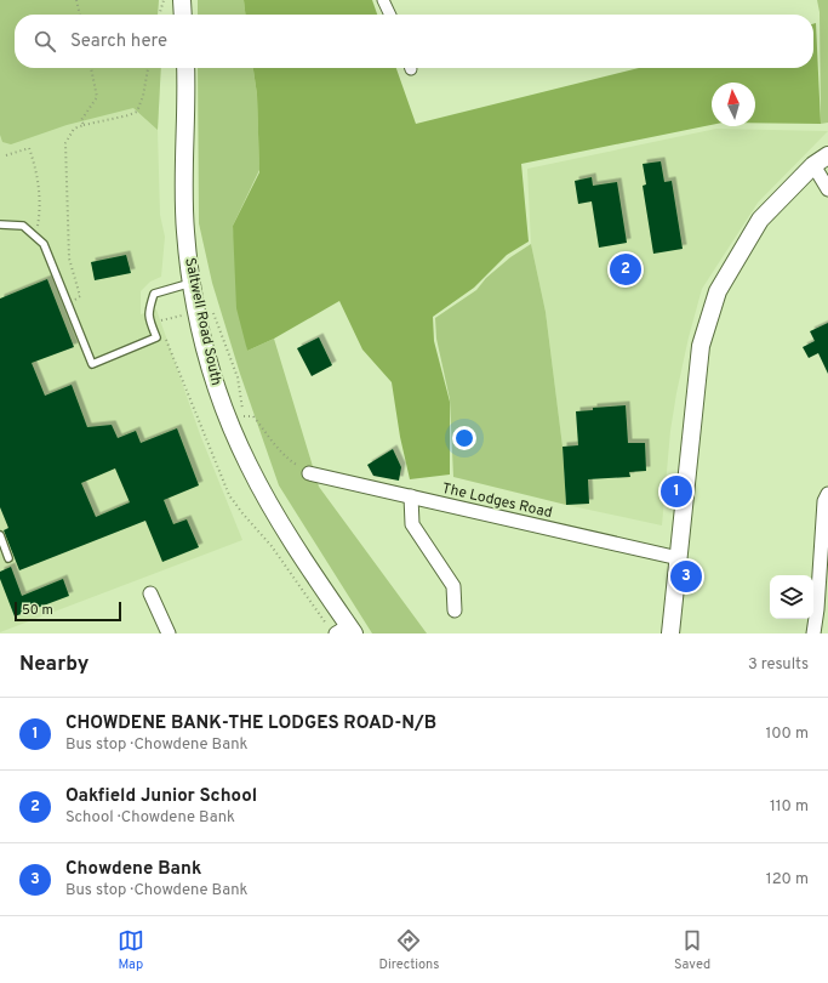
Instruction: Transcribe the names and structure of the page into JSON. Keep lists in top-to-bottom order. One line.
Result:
{"streets":{"street":["Saltwell Road South","The Lodges Road"]},"scale_bar":"50 m","north":"top","page":{"search":"Search here","pins":["2","1","3"],"scale":"50 m","heading":["Nearby","3 results"],"list":[{"mark":"1","name":"CHOWDENE BANK-THE LODGES ROAD-N/B","note":"Bus stop · Chowdene Bank","value":"100 m"},{"mark":"2","name":"Oakfield Junior School","note":"School · Chowdene Bank","value":"110 m"},{"mark":"3","name":"Chowdene Bank","note":"Bus stop · Chowdene Bank","value":"120 m"}],"nav":["Map","Directions","Saved"]}}
